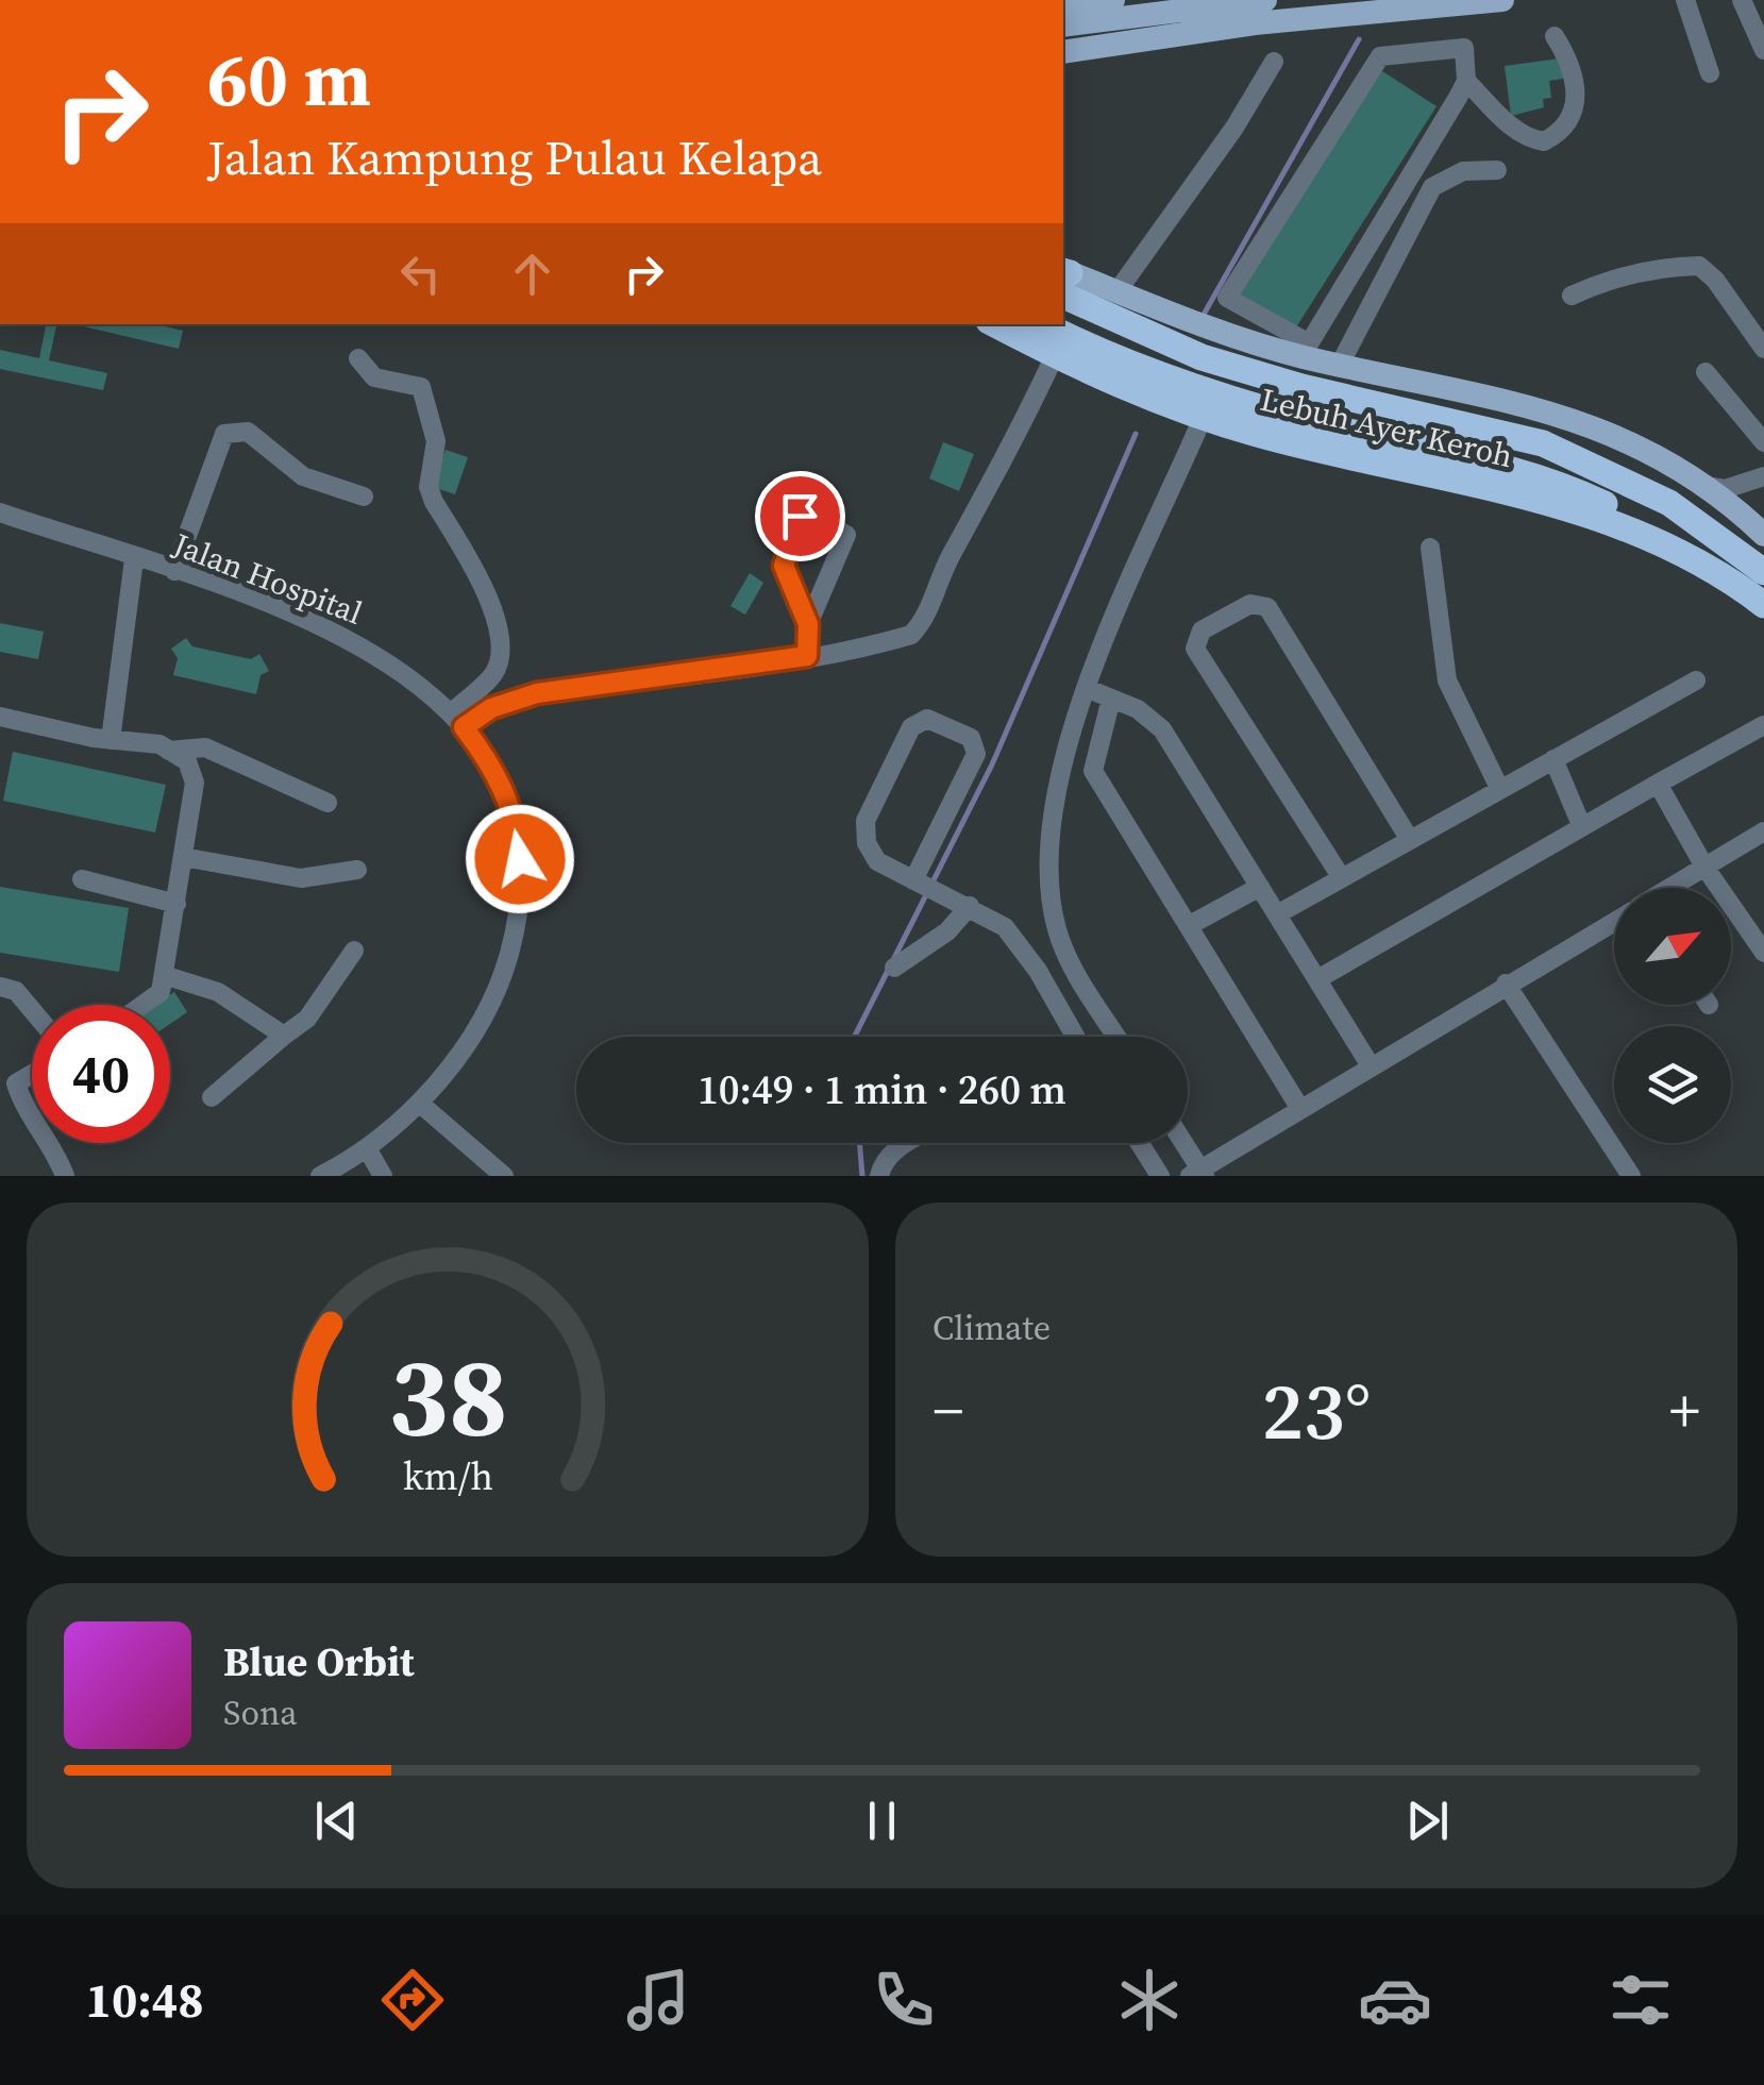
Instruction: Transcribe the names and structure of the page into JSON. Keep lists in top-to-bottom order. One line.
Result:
{"streets":{"highway":["Lebuh Ayer Keroh"],"street":["Jalan Hospital"]},"north":"top right","page":{"turn":["60 m","Jalan Kampung Pulau Kelapa"],"limit":"40","trip":"10:49 · 1 min · 260 m","tile":"Climate","heat":["−","23°","+"],"song":["Blue Orbit","Sona"],"tabs":"10:48","gauge":["38","km/h"]}}
